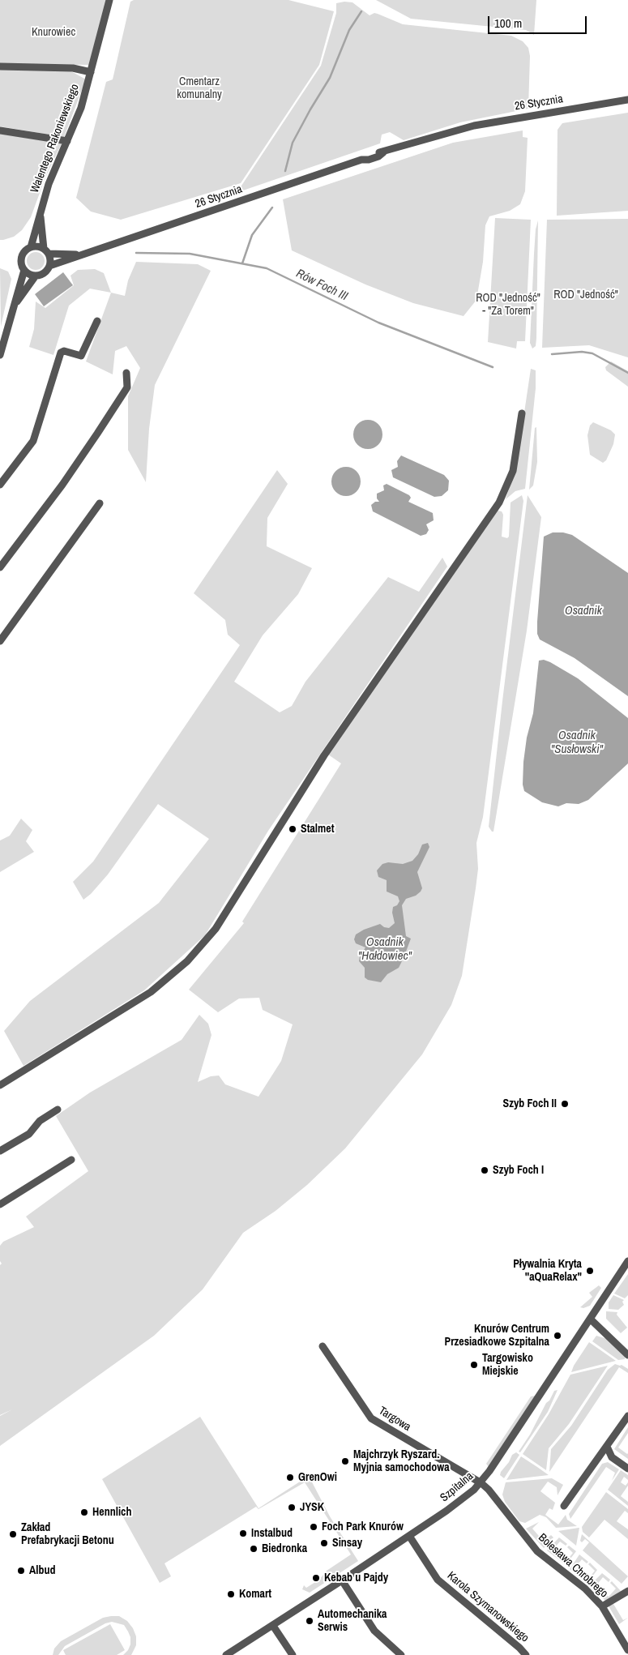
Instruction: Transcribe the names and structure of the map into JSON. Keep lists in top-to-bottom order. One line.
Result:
{"streets":{"street":["26 Stycznia","Walentego Rakoniewskiego","Targowa","Szpitalna","Bolesława Chrobrego","Karola Szymanowskiego"]},"crossings":[["26 Stycznia","Walentego Rakoniewskiego"],["Targowa","Szpitalna"],["Targowa","Bolesława Chrobrego"],["Szpitalna","Bolesława Chrobrego"],["Szpitalna","Karola Szymanowskiego"]],"water":["Rów Foch III","Osadnik","Osadnik \"Susłowski\"","Osadnik \"Hałdowiec\""],"parks":["Knurowiec","Cmentarz komunalny","ROD \"Jedność\"","ROD \"Jedność\" - \"Za Torem\""],"places":["Stalmet","Szyb Foch II","Szyb Foch I","Pływalnia Kryta \"aQuaRelax\"","Knurów Centrum Przesiadkowe Szpitalna","Targowisko Miejskie","Majchrzyk Ryszard. Myjnia samochodowa","GrenOwi","JYSK","Hennlich","Foch Park Knurów","Instalbud","Zakład Prefabrykacji Betonu","Sinsay","Biedronka","Albud","Kebab u Pajdy","Komart","Automechanika Serwis"],"scale_bar":"100 m"}
